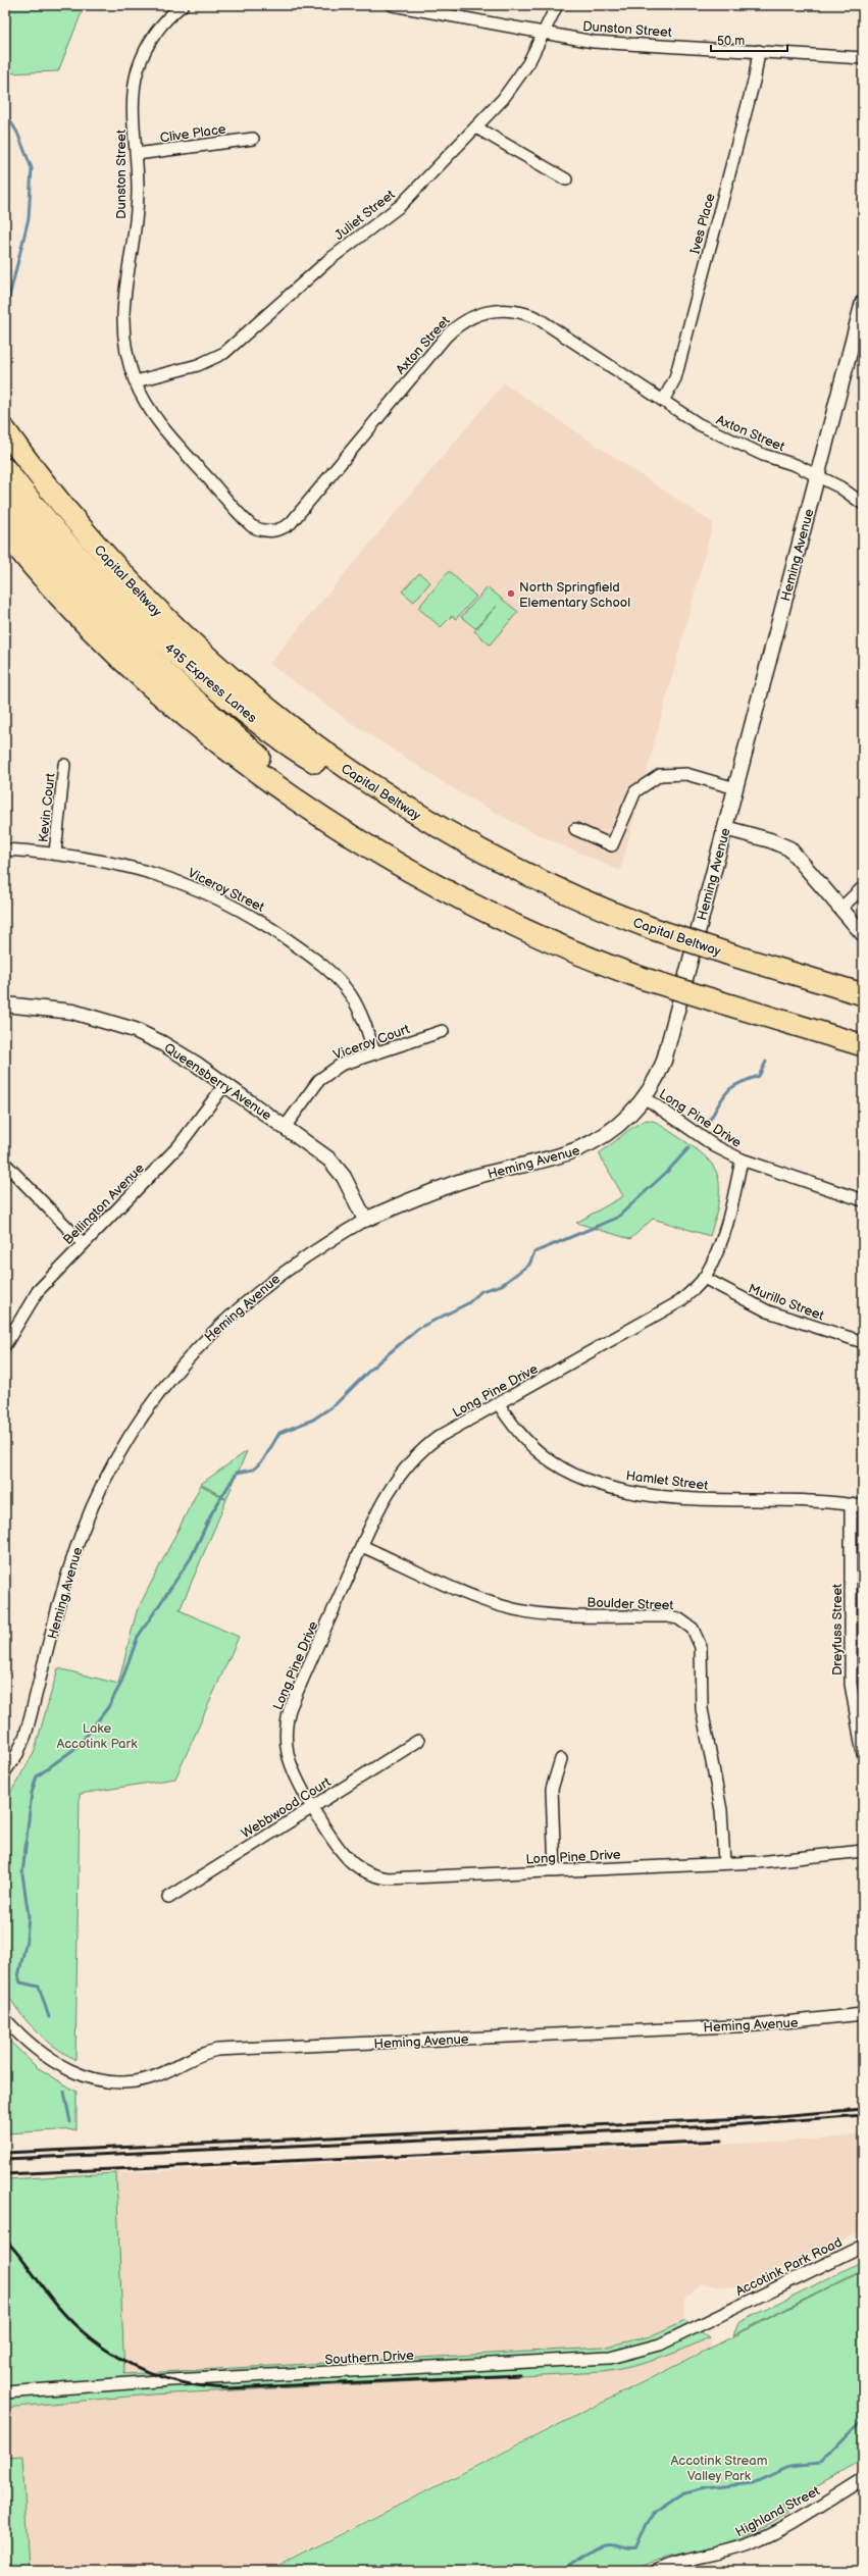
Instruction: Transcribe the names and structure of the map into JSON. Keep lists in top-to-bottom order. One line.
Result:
{"streets":{"highway":["Capital Beltway","495 Express Lanes"],"street":["Dunston Street","Clive Place","Juliet Street","Ives Place","Axton Street","Heming Avenue","Kevin Court","Viceroy Street","Viceroy Court","Queensberry Avenue","Long Pine Drive","Bellington Avenue","Murillo Street","Hamlet Street","Boulder Street","Dreyfuss Street","Webbwood Court","Accotink Park Road","Southern Drive","Highland Street"]},"crossings":[["Dunston Street","Clive Place"],["Dunston Street","Juliet Street"],["Dunston Street","Ives Place"],["Dunston Street","Axton Street"],["Juliet Street","Axton Street"],["Ives Place","Axton Street"],["Axton Street","Heming Avenue"],["Heming Avenue","Queensberry Avenue"],["Heming Avenue","Long Pine Drive"],["Capital Beltway","495 Express Lanes"],["Kevin Court","Viceroy Street"],["Viceroy Street","Viceroy Court"],["Viceroy Court","Queensberry Avenue"],["Queensberry Avenue","Bellington Avenue"],["Long Pine Drive","Murillo Street"],["Long Pine Drive","Hamlet Street"],["Long Pine Drive","Boulder Street"],["Long Pine Drive","Webbwood Court"],["Hamlet Street","Dreyfuss Street"],["Accotink Park Road","Southern Drive"]],"parks":["Lake Accotink Park","Accotink Stream Valley Park"],"places":["North Springfield Elementary School"],"scale_bar":"50 m"}
